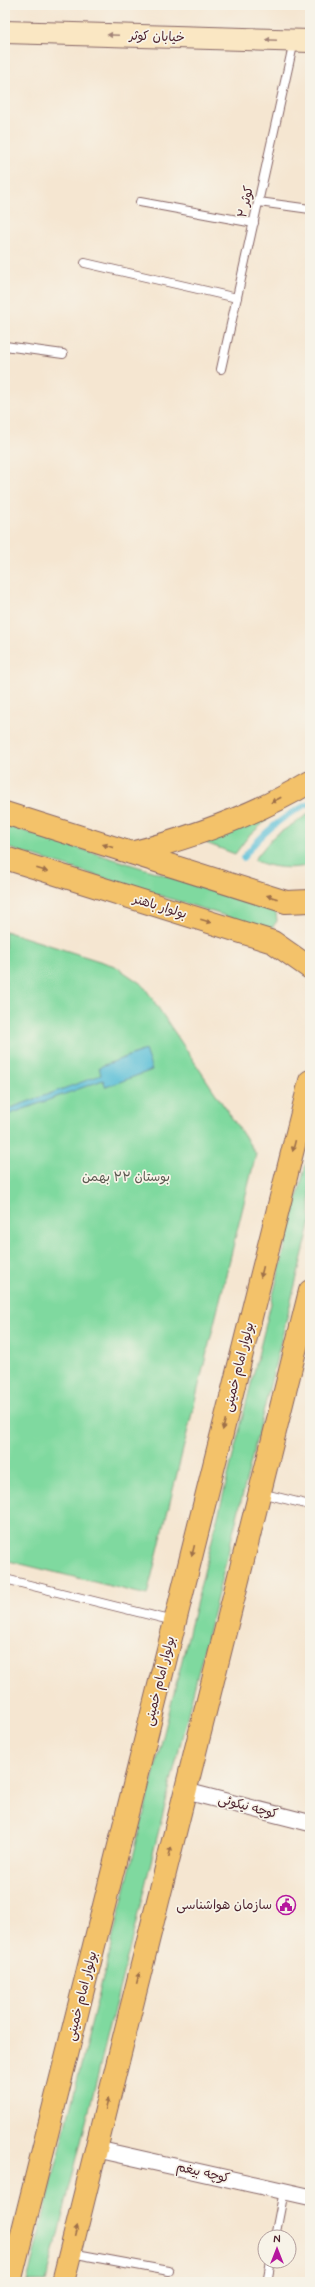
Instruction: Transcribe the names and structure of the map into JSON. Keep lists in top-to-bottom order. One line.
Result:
{"streets":{"main road":["بولوار باهنر","بولوار امام خمینی"],"street":["خیابان کوثر","کوچه نیکوئی","کوچه بیغم"],"lane":["کوثر ۲"]},"crossings":[["خیابان کوثر","کوثر ۲"]],"one_way":["خیابان کوثر"],"parks":["بوستان ۲۲ بهمن"],"places":{"public building":["سازمان هواشناسی"]},"north":"top"}
